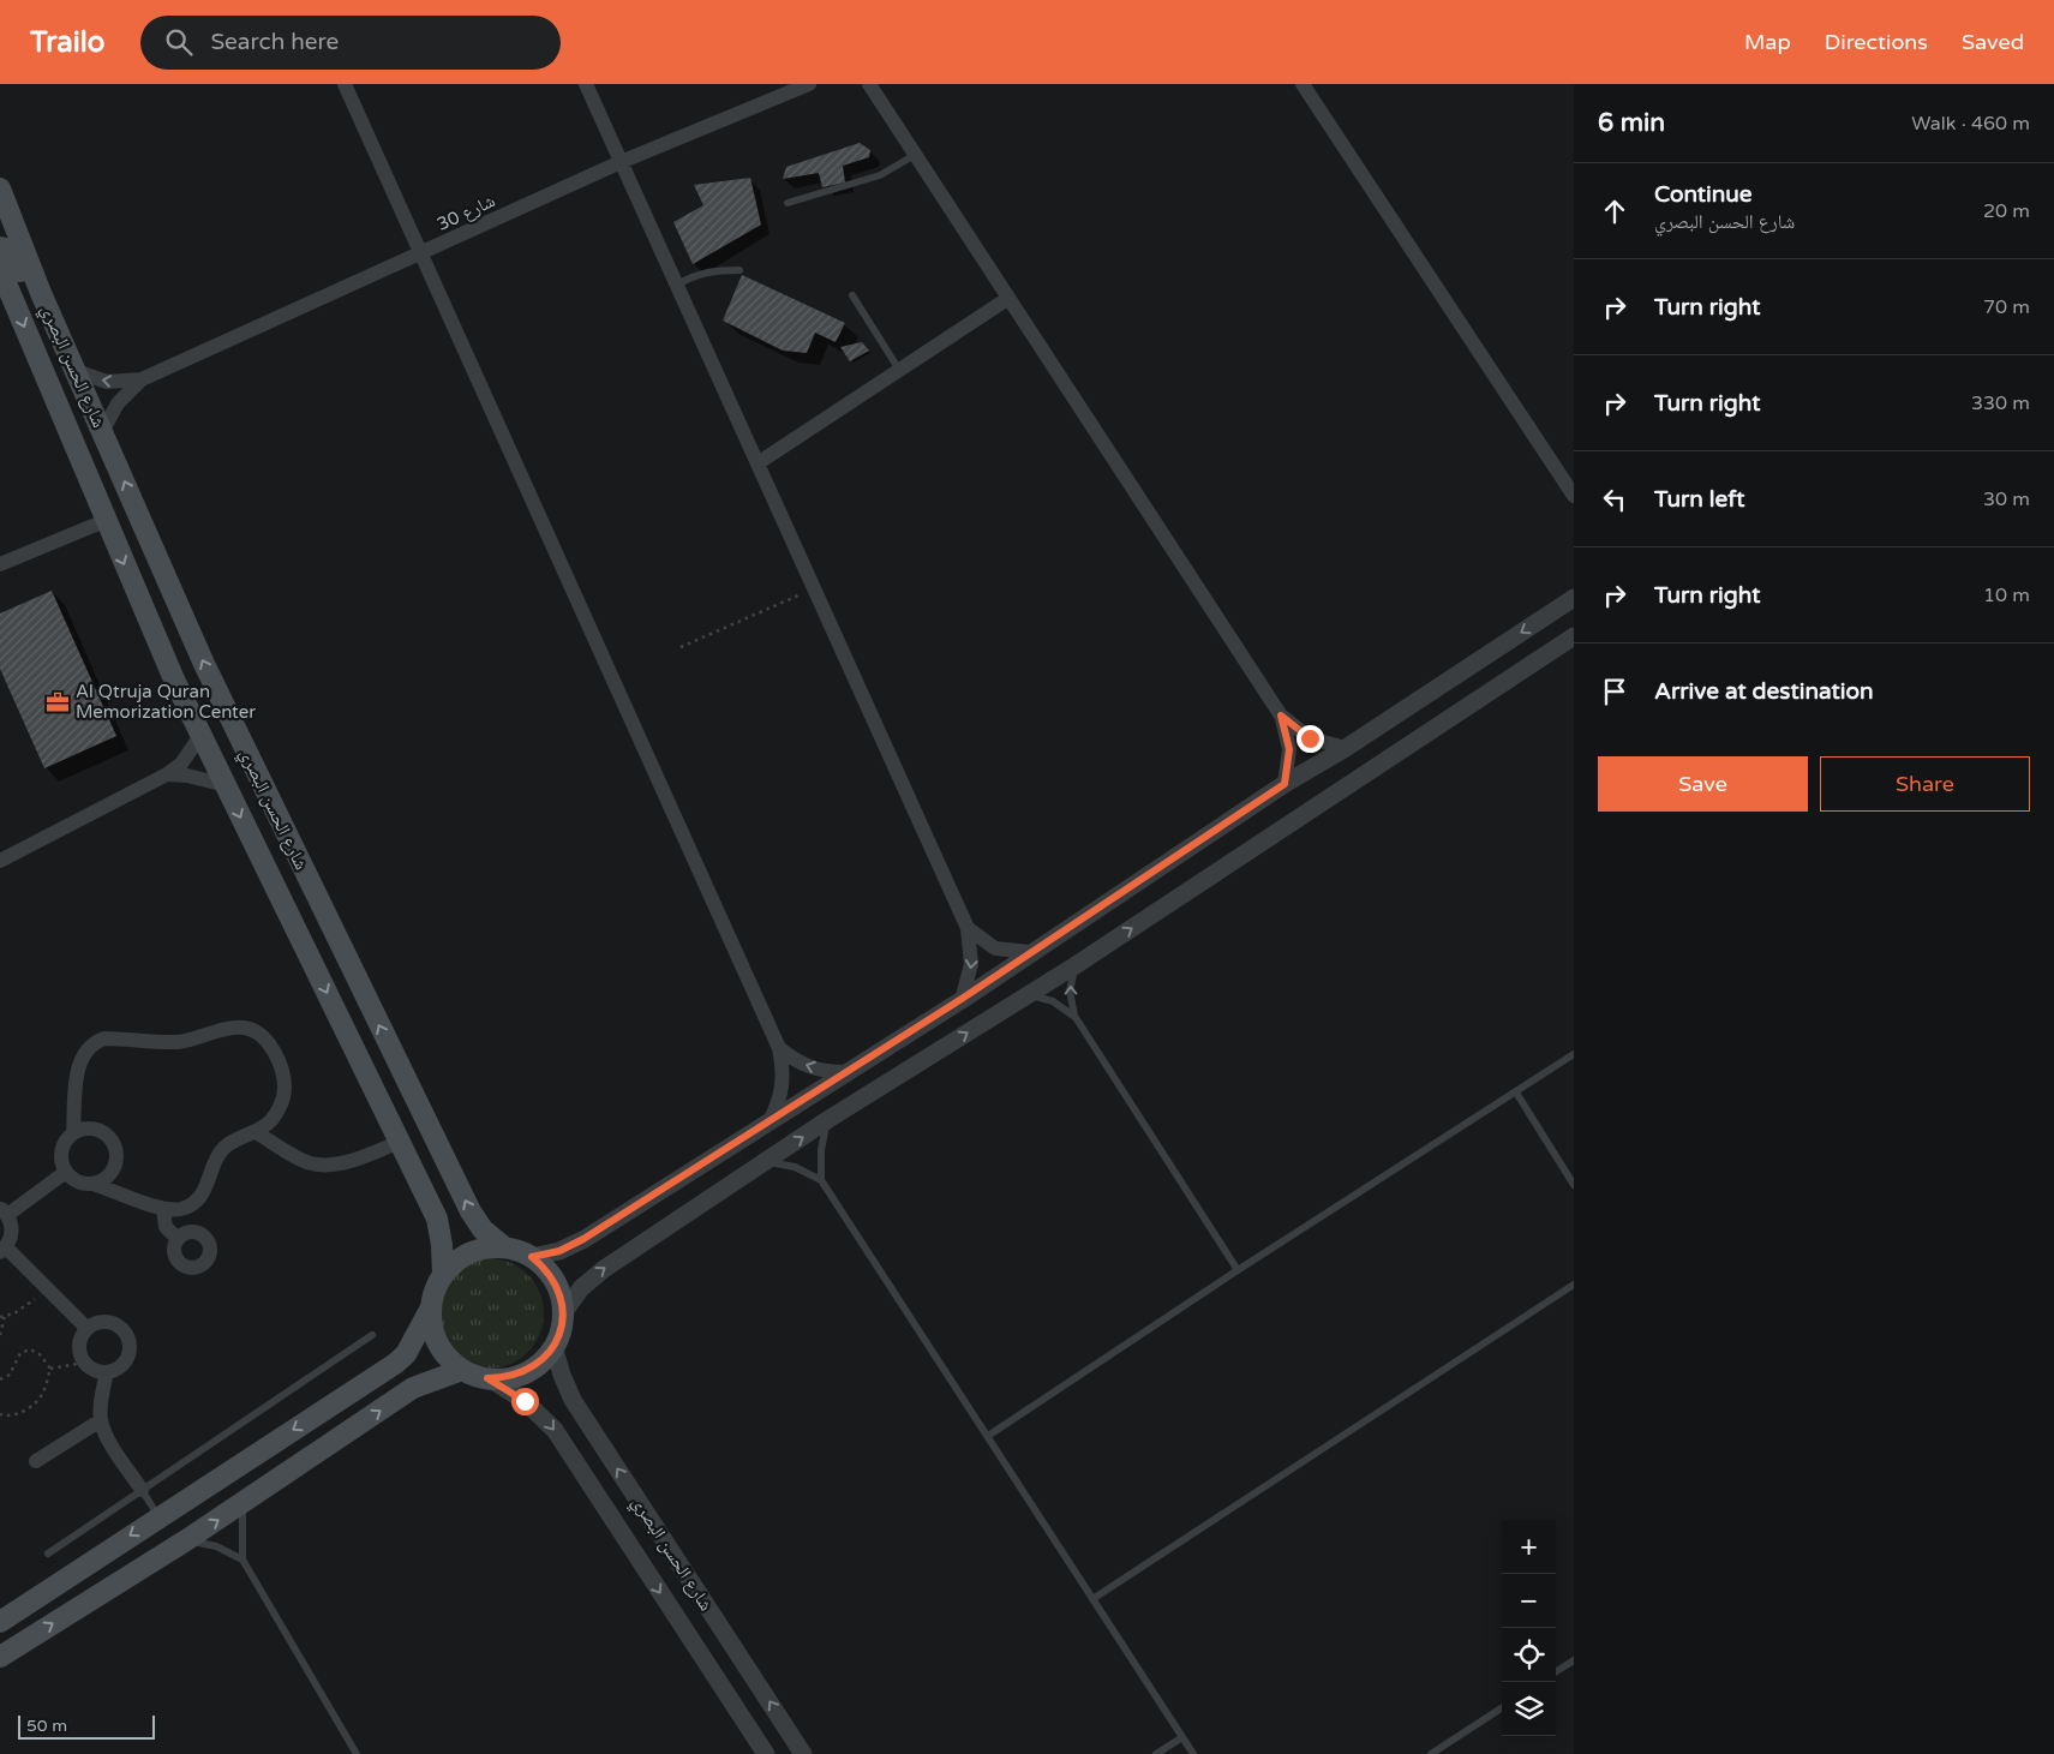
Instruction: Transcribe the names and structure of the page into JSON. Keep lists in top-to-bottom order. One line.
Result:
{"streets":{"main road":["شارع الحسن البصري"],"street":["شارع 30"]},"crossings":[["شارع 30","شارع الحسن البصري"]],"places":{"office":["Al Qtruja Quran Memorization Center"]},"scale_bar":"50 m","page":{"header":"Trailo","search":"Search here","nav":["Map","Directions","Saved"],"heading":["6 min","Walk · 460 m"],"list":[["Continue","شارع الحسن البصري","20 m"],["Turn right","70 m"],["Turn right","330 m"],["Turn left","30 m"],["Turn right","10 m"],"Arrive at destination"],"buttons":["Save","Share"],"map_buttons":["+","−"],"scale":"50 m"}}
